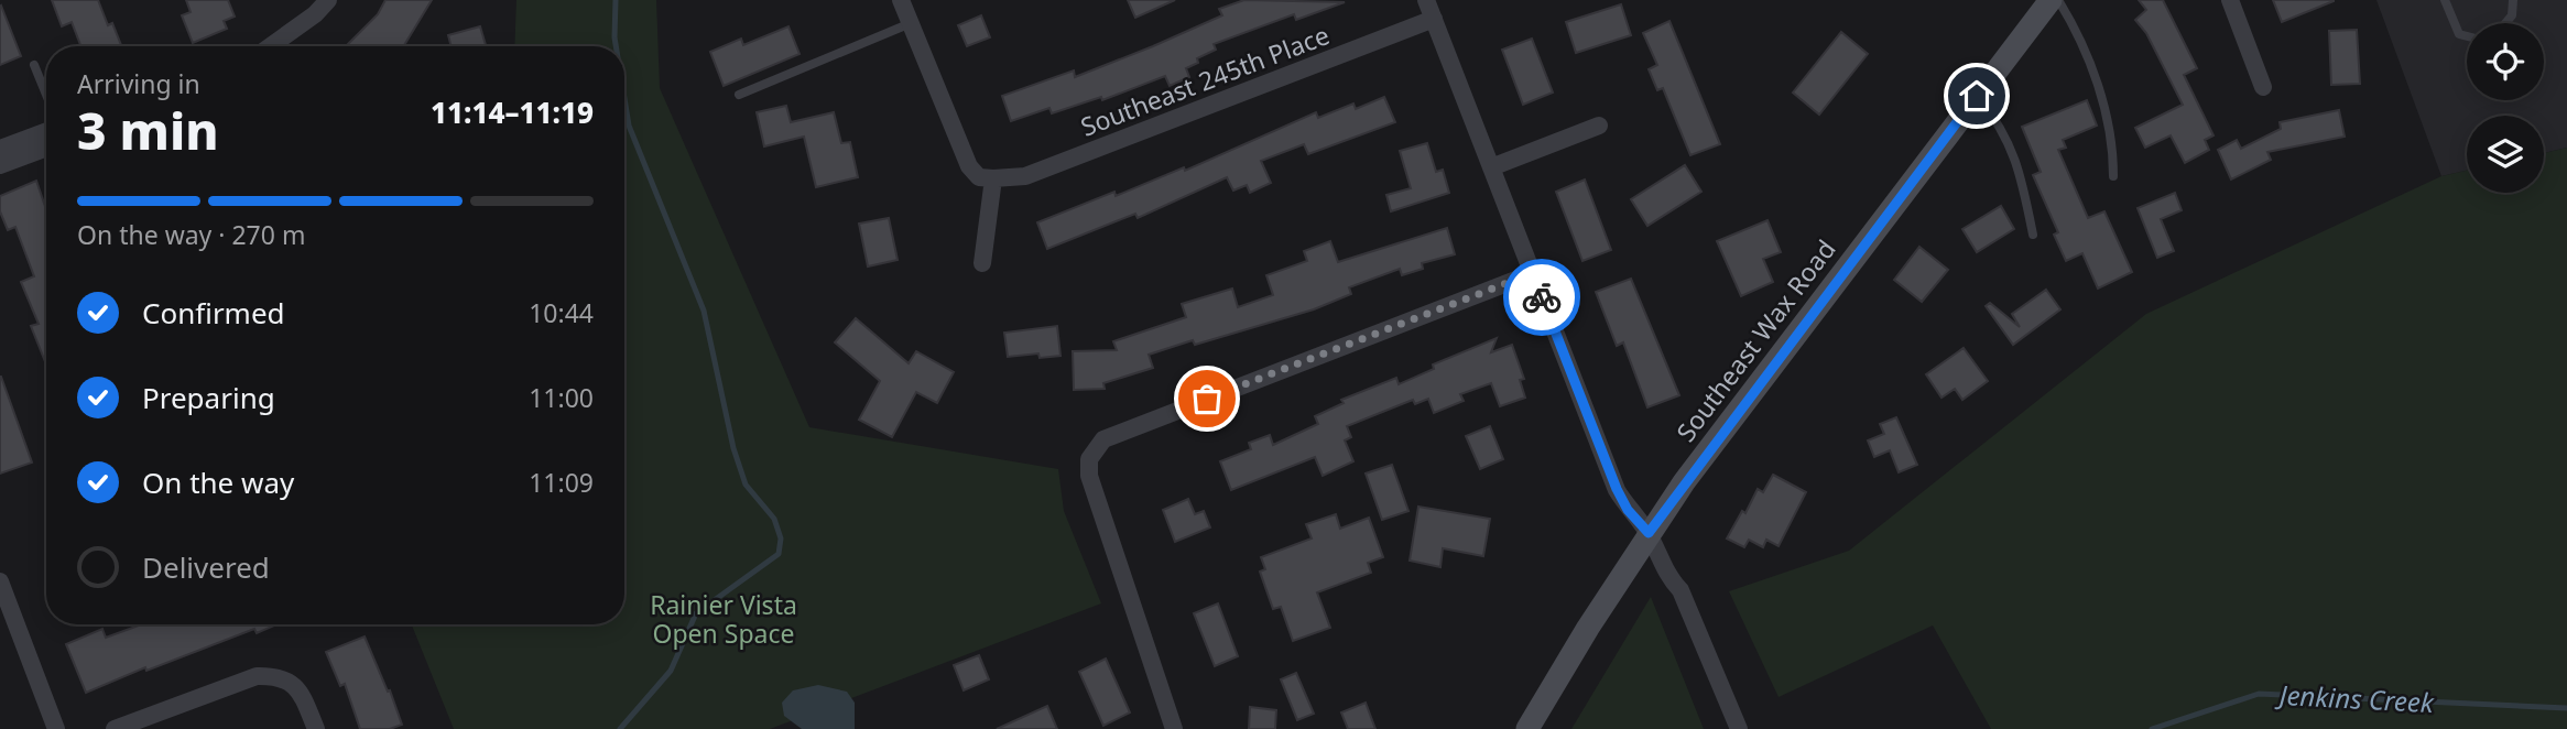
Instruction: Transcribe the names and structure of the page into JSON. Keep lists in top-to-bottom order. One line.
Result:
{"streets":{"street":["Southeast 245th Place","Southeast Wax Road"]},"water":["Jenkins Creek"],"parks":["Rainier Vista Open Space"],"page":{"heading":["3 min","Arriving in","11:14–11:19"],"bar":"On the way · 270 m","list":[["Confirmed","10:44"],["Preparing","11:00"],["On the way","11:09"],"Delivered"]}}
